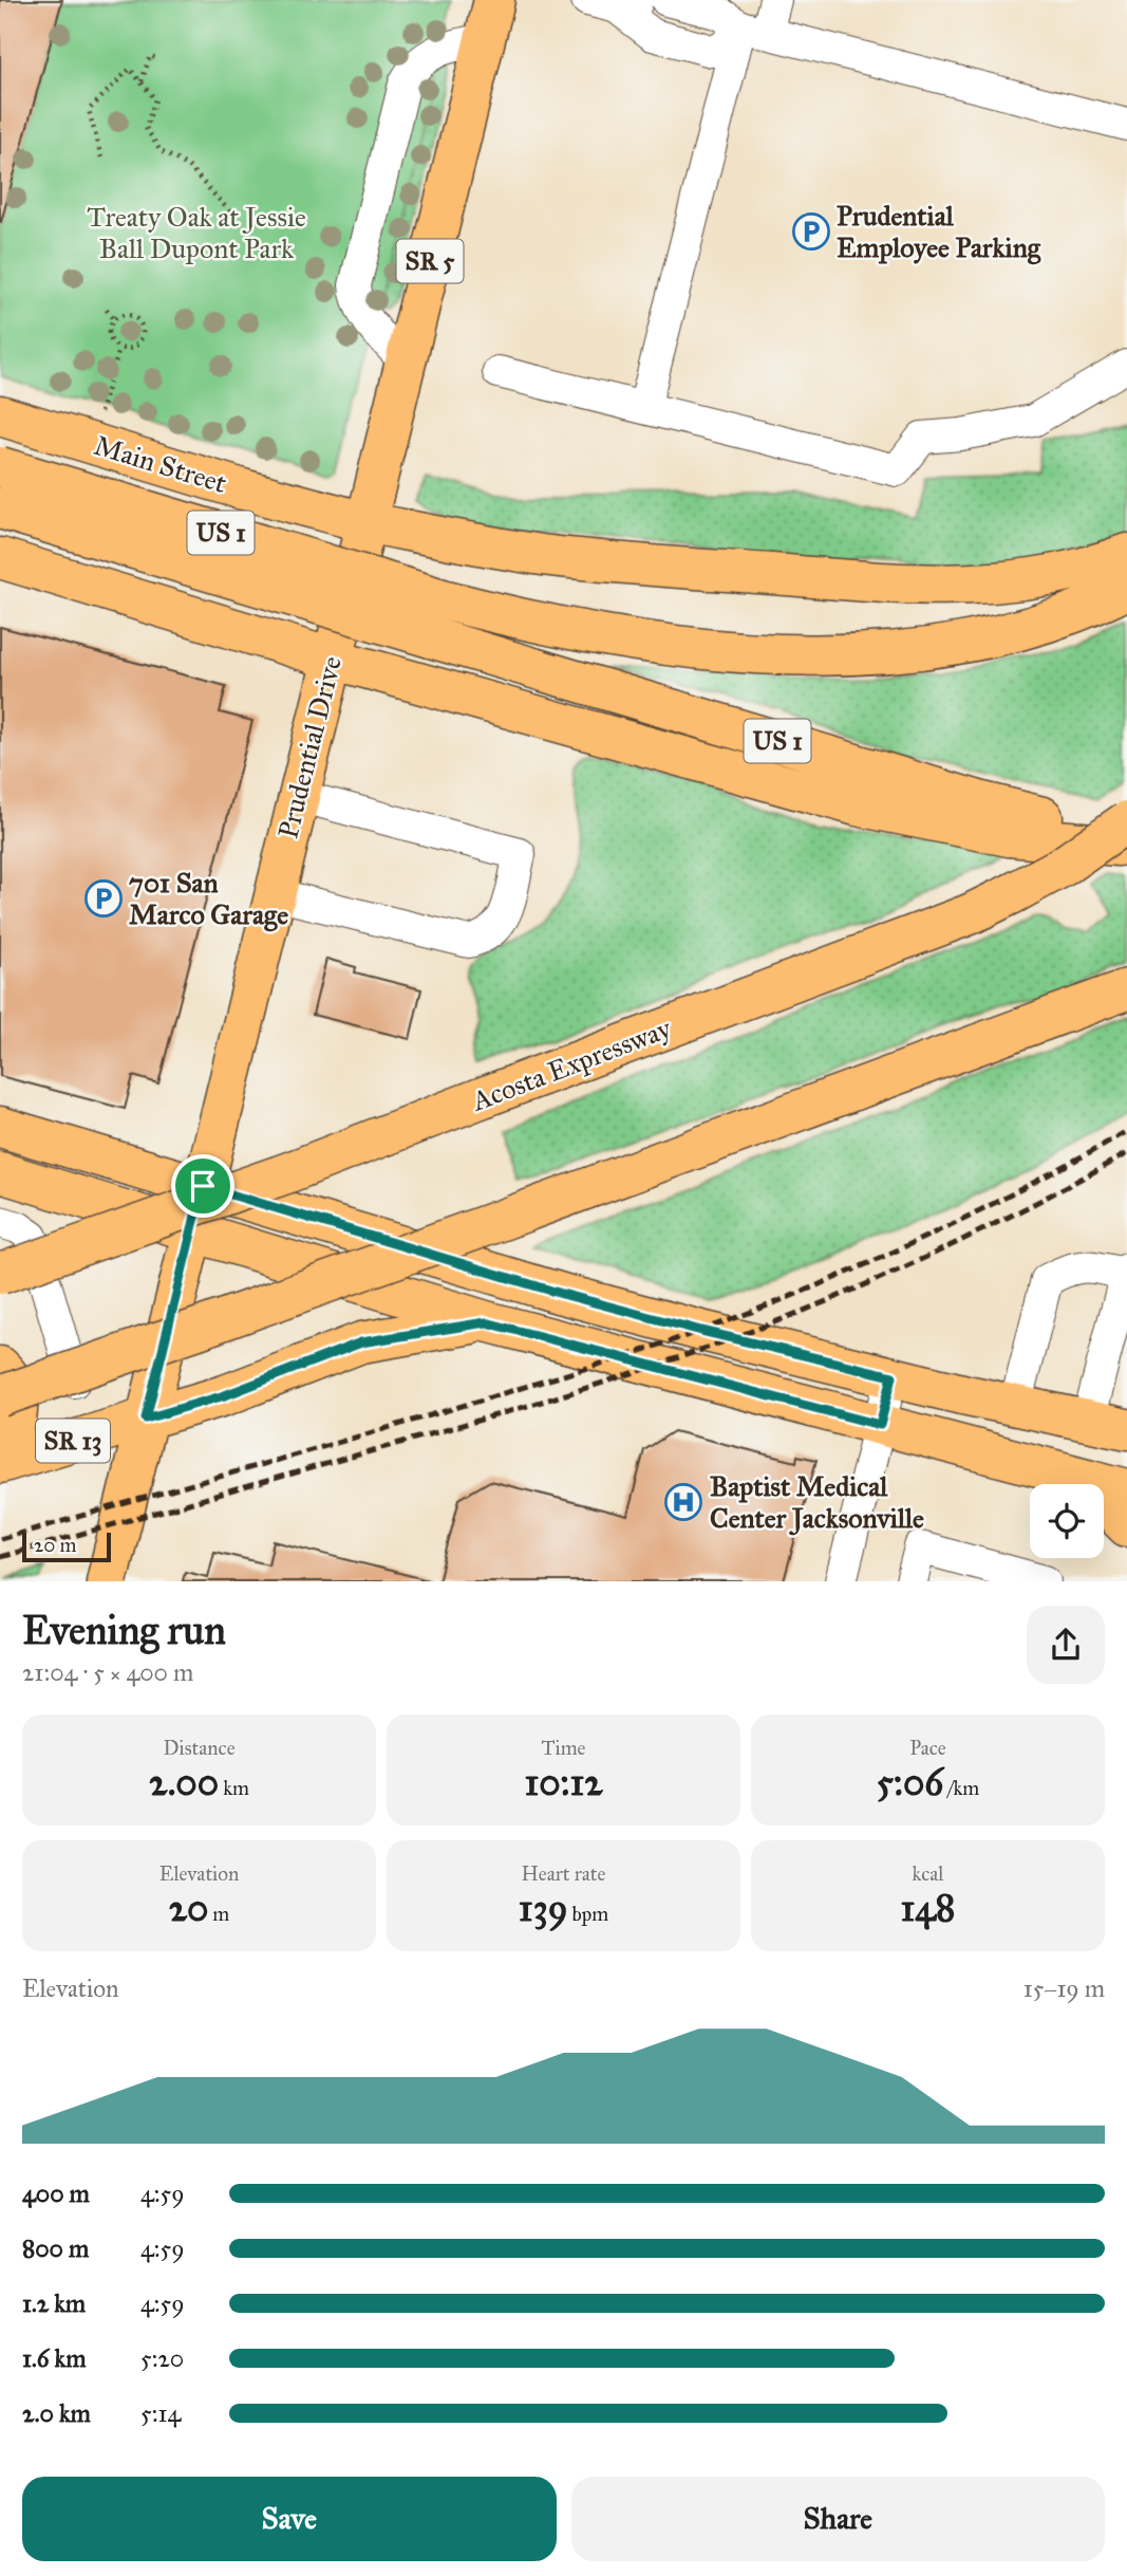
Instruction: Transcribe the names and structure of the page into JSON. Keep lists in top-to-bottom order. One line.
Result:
{"streets":{"main road":["SR 5","Main Street","US 1","Prudential Drive","Acosta Expressway","SR 13"]},"crossings":[["Main Street","Prudential Drive"],["Prudential Drive","SR 13"]],"parks":["Treaty Oak at Jessie Ball Dupont Park"],"places":{"parking":["Prudential Employee Parking","701 San Marco Garage"],"hospital":["Baptist Medical Center Jacksonville"]},"scale_bar":"20 m","page":{"scale":"20 m","heading":["Evening run","21:04 · 5 × 400 m"],"stats":[["Distance","2.00 km"],["Time","10:12"],["Pace","5:06 /km"],["Elevation","20 m"],["Heart rate","139 bpm"],["kcal","148"]],"chart":["Elevation","15–19 m"],"list":[{"name":"400 m","note":"4:59"},{"name":"800 m","note":"4:59"},{"name":"1.2 km","note":"4:59"},{"name":"1.6 km","note":"5:20"},{"name":"2.0 km","note":"5:14"}],"buttons":["Save","Share"]}}
